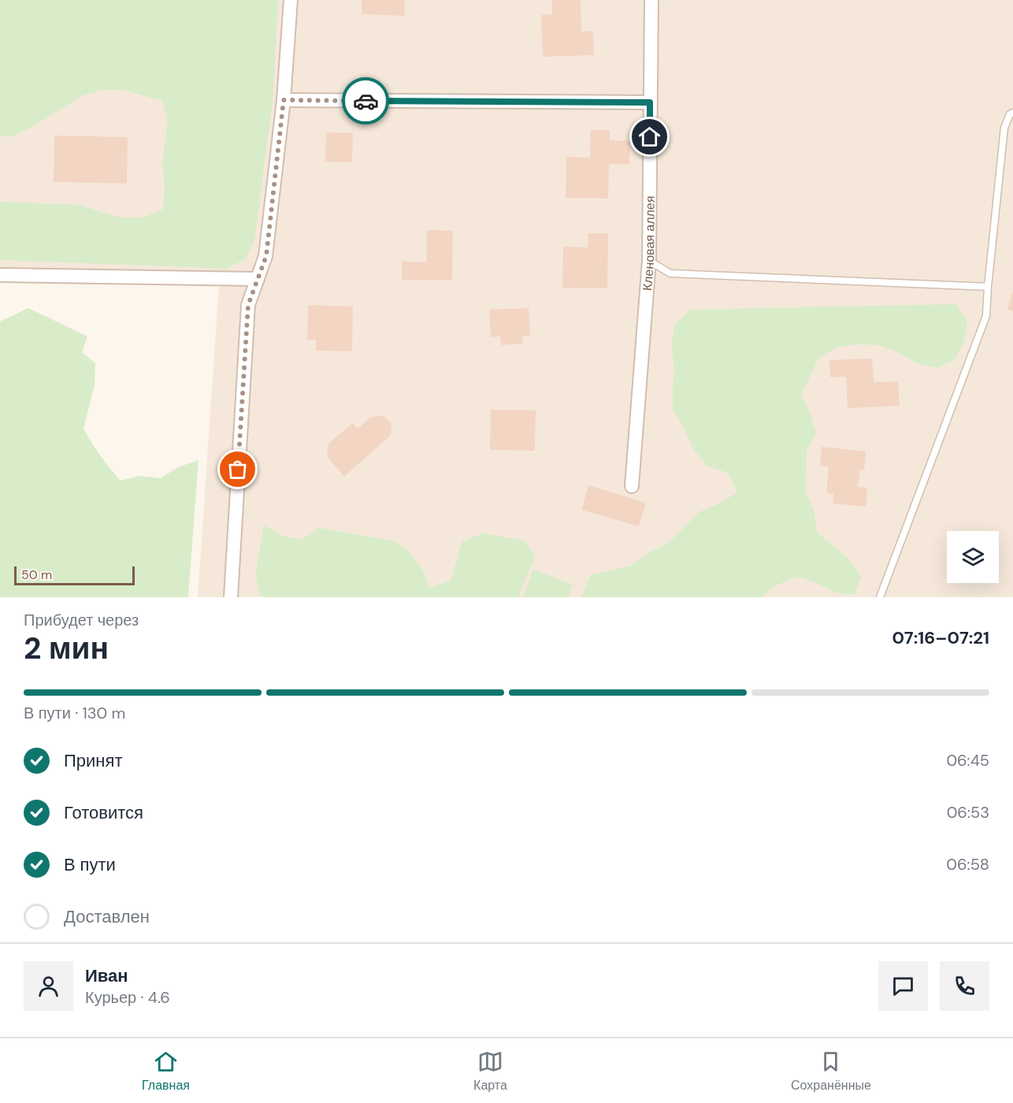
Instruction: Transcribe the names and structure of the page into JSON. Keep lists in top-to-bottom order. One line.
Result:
{"streets":{"street":["Кленовая аллея"]},"scale_bar":"50 m","page":{"scale":"50 m","heading":["2 мин","Прибудет через","07:16–07:21"],"panel":["Иван","Курьер · 4.6"],"bar":"В пути · 130 m","list":[["Принят","06:45"],["Готовится","06:53"],["В пути","06:58"],"Доставлен"],"tabs":["Главная","Карта","Сохранённые"]}}
